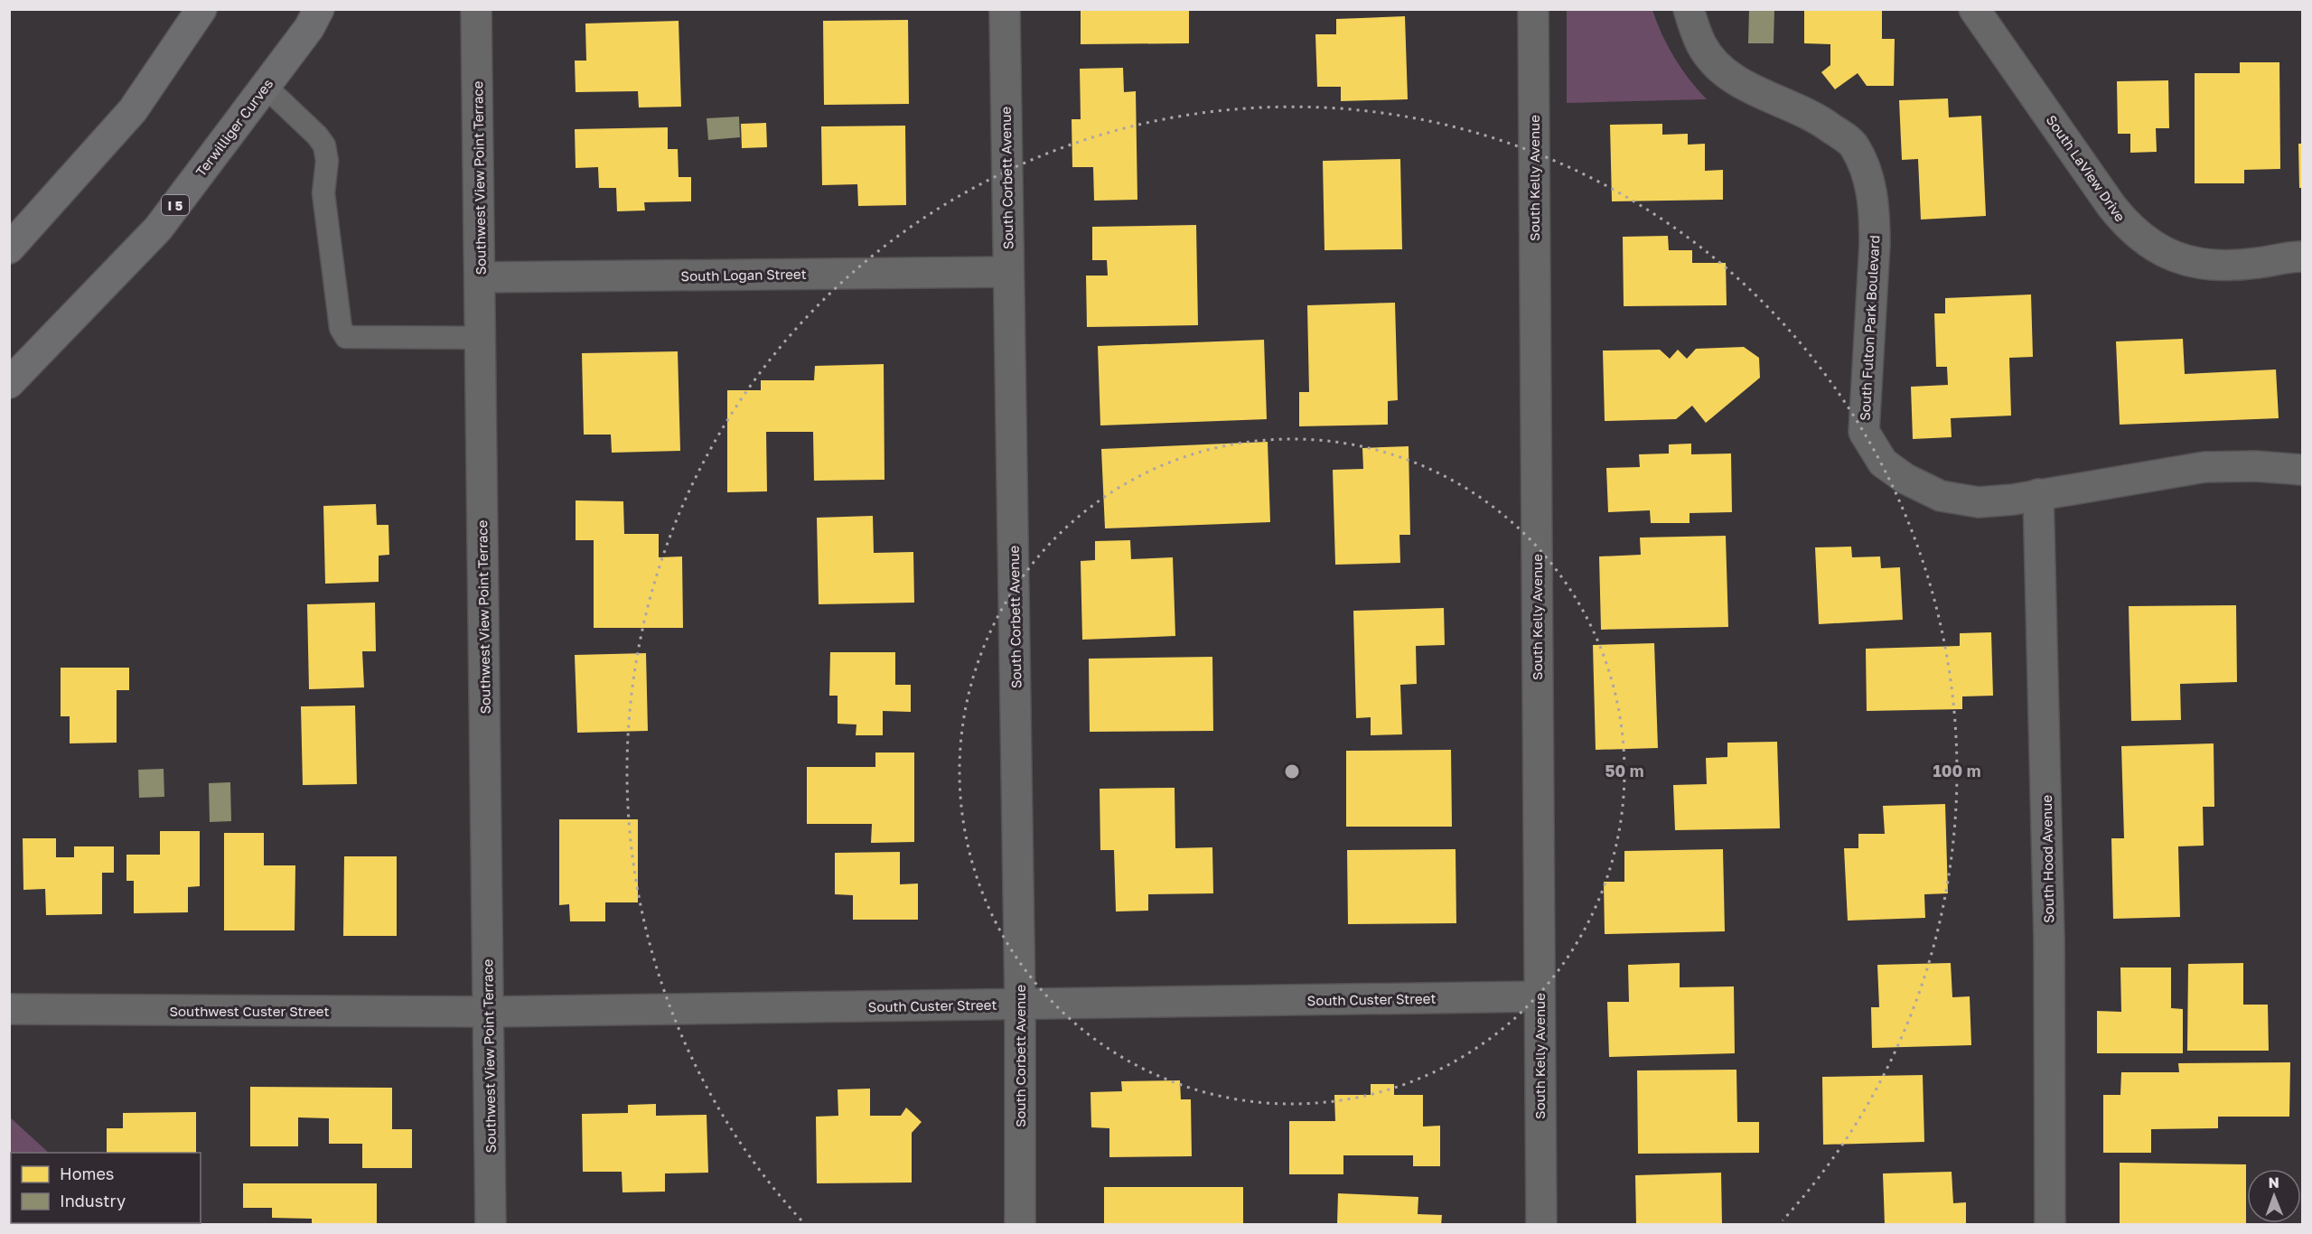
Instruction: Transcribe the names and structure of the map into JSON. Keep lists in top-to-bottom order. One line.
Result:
{"streets":{"highway":["Terwilliger Curves","I 5"],"street":["South LaView Drive","Southwest View Point Terrace","South Corbett Avenue","South Kelly Avenue","South Logan Street","South Fulton Park Boulevard","South Hood Avenue","South Custer Street","Southwest Custer Street"]},"crossings":[["Southwest View Point Terrace","South Logan Street"],["Southwest View Point Terrace","South Custer Street"],["Southwest View Point Terrace","Southwest Custer Street"],["South Corbett Avenue","South Logan Street"],["South Corbett Avenue","South Custer Street"],["South Kelly Avenue","South Custer Street"],["South Fulton Park Boulevard","South Hood Avenue"],["South Custer Street","Southwest Custer Street"]],"legend":["Homes","Industry"],"north":"top","rings":["50 m","100 m"]}
